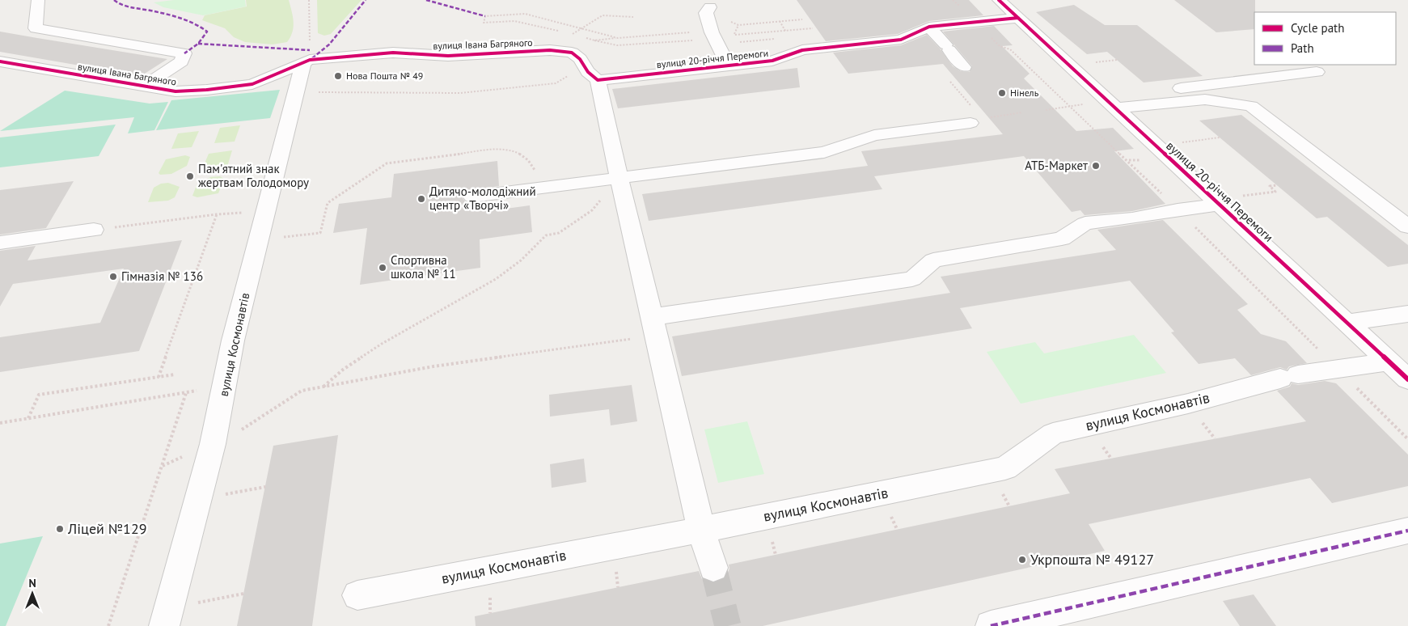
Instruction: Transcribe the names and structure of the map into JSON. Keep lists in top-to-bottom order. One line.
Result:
{"streets":{"street":["вулиця Івана Багряного","вулиця 20-річчя Перемоги","вулиця Космонавтів"]},"crossings":[["вулиця Івана Багряного","вулиця 20-річчя Перемоги"],["вулиця Івана Багряного","вулиця Космонавтів"],["вулиця 20-річчя Перемоги","вулиця Космонавтів"]],"places":["Нова Пошта № 49","Нінель","АТБ-Маркет","Пам'ятний знак жертвам Голодомору","Дитячо-молодіжний центр «Творчі»","Спортивна школа № 11","Гімназія № 136","Ліцей №129","Укрпошта № 49127"],"legend":["Cycle path","Path"],"north":"top"}
